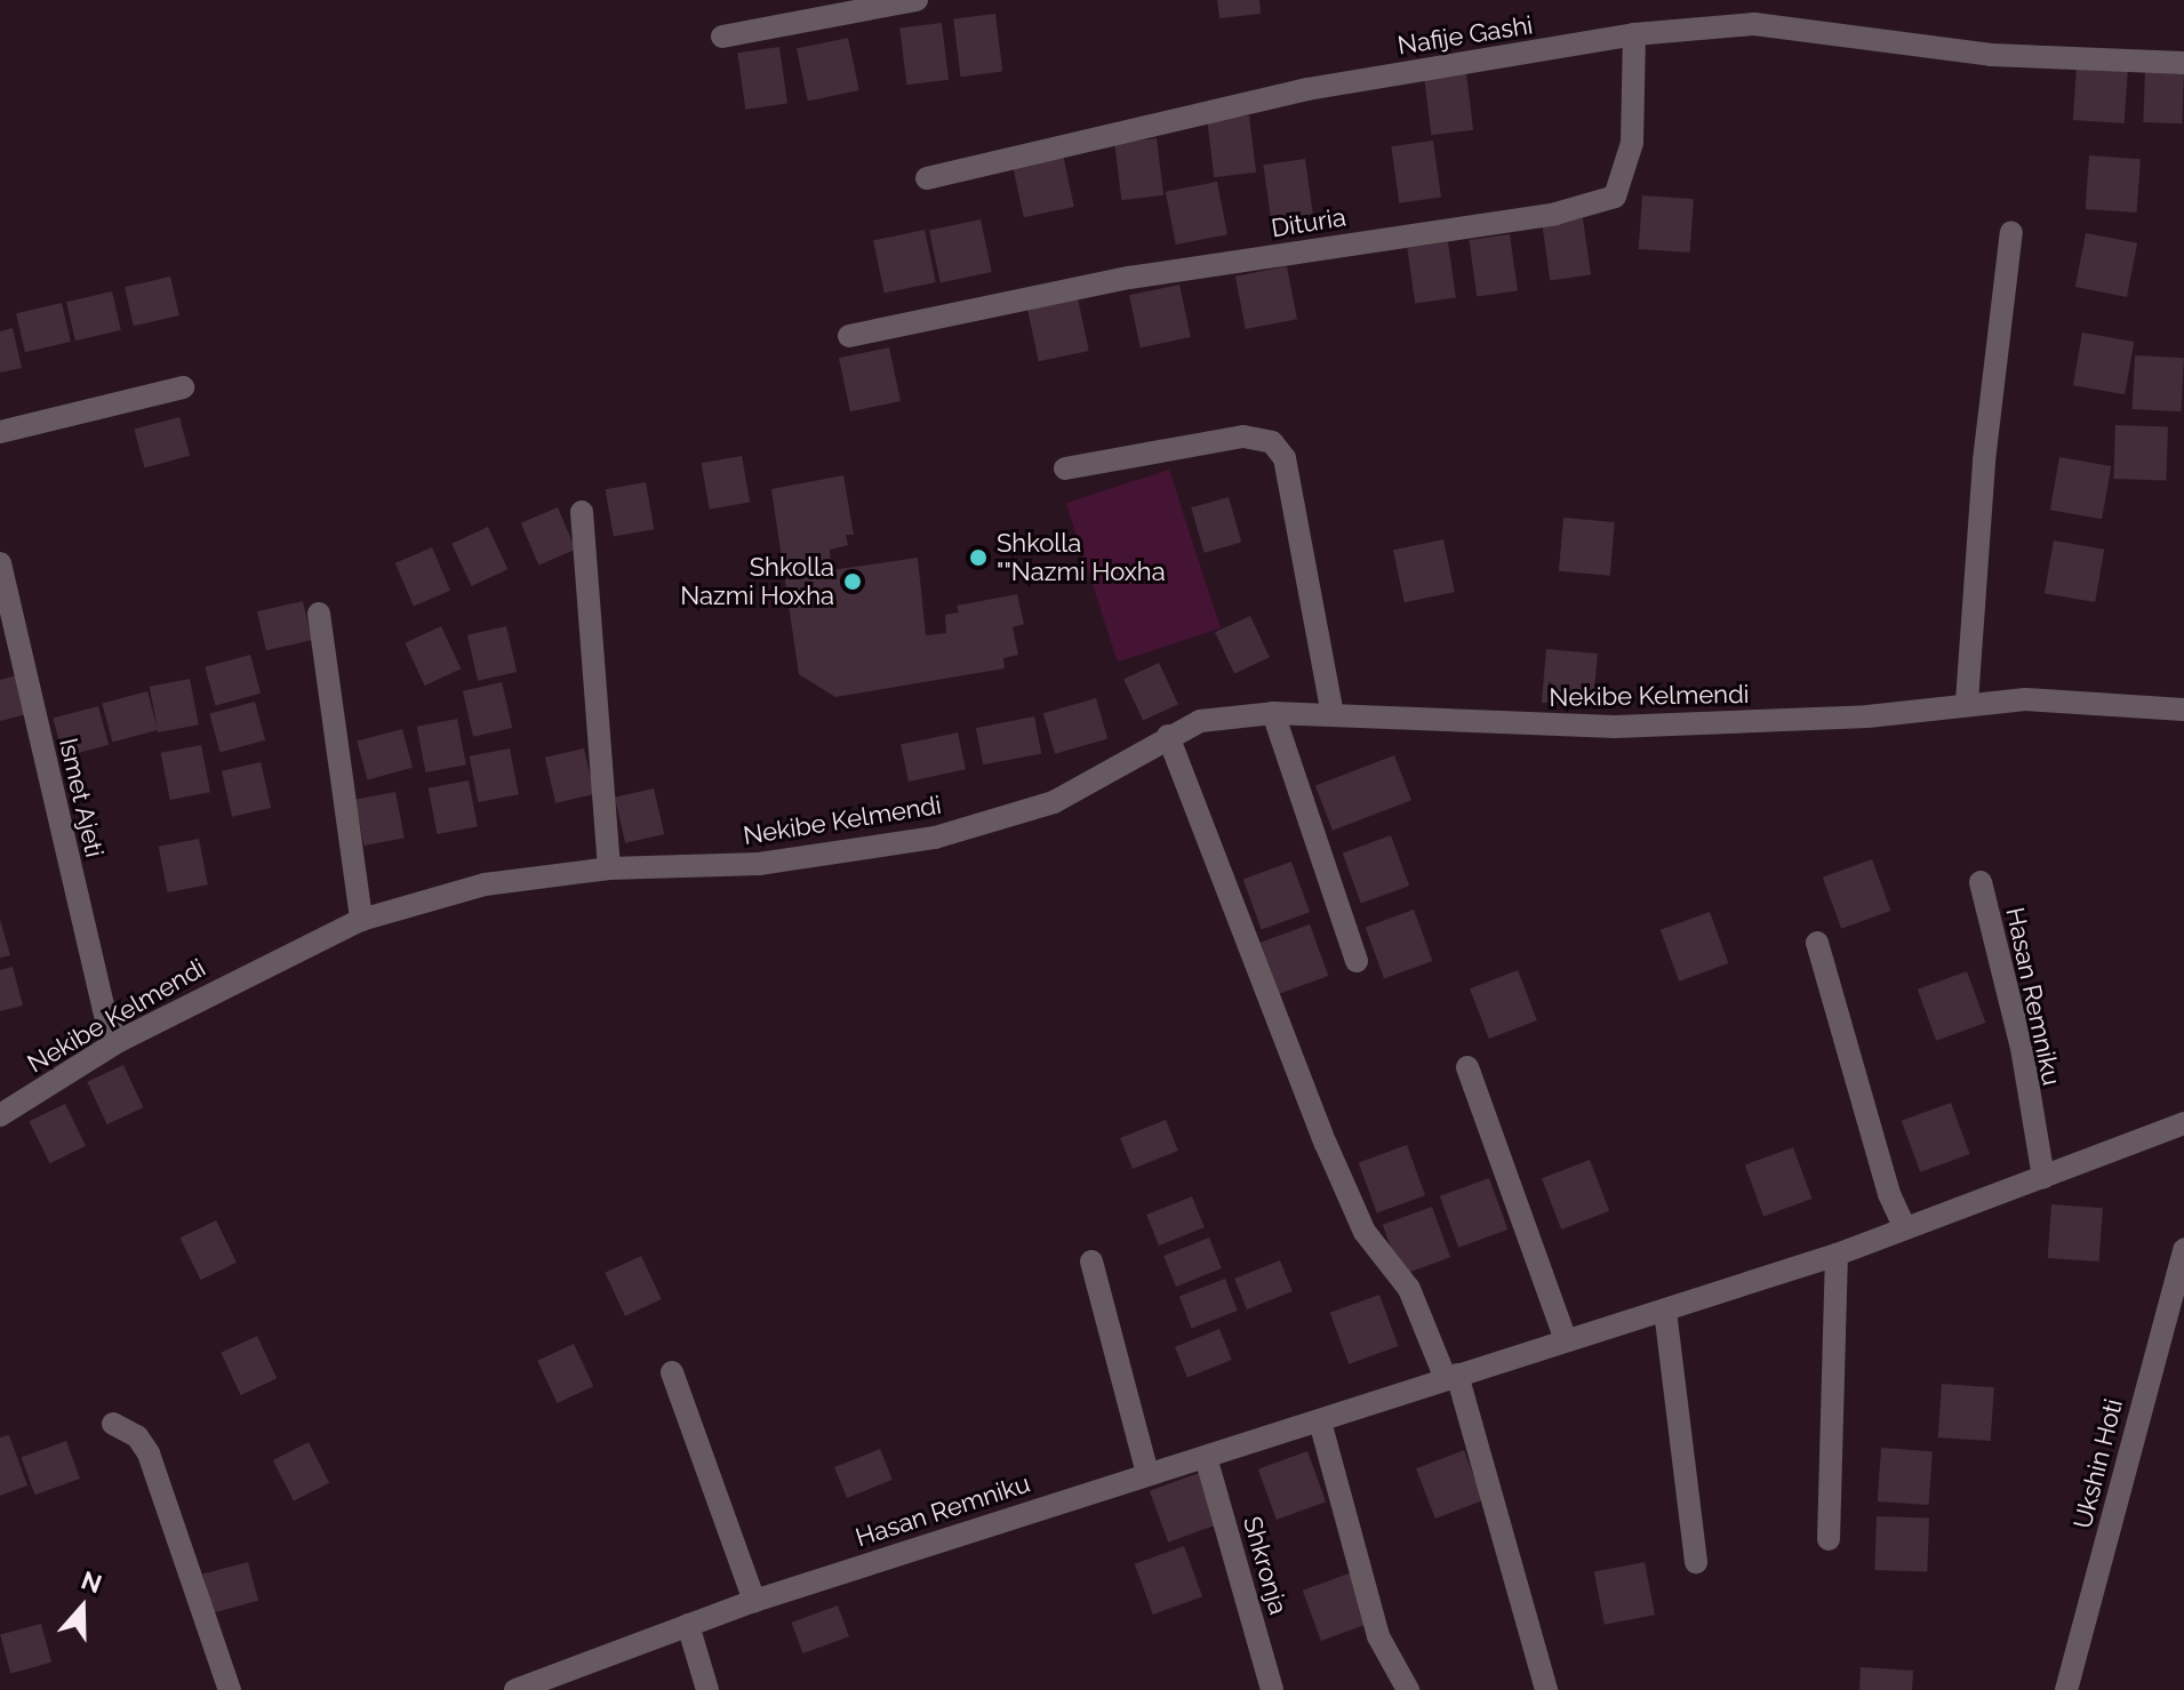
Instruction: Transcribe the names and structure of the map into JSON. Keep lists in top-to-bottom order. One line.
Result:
{"streets":{"street":["Nafije Gashi","Dituria","Nekibe Kelmendi","Ismet Ajeti","Hasan Remniku","Ukshin Hoti","Shkronja"]},"crossings":[["Nafije Gashi","Dituria"],["Nekibe Kelmendi","Ismet Ajeti"],["Hasan Remniku","Shkronja"]],"places":["Shkolla \"\"Nazmi Hoxha","Shkolla Nazmi Hoxha"],"north":"top"}
